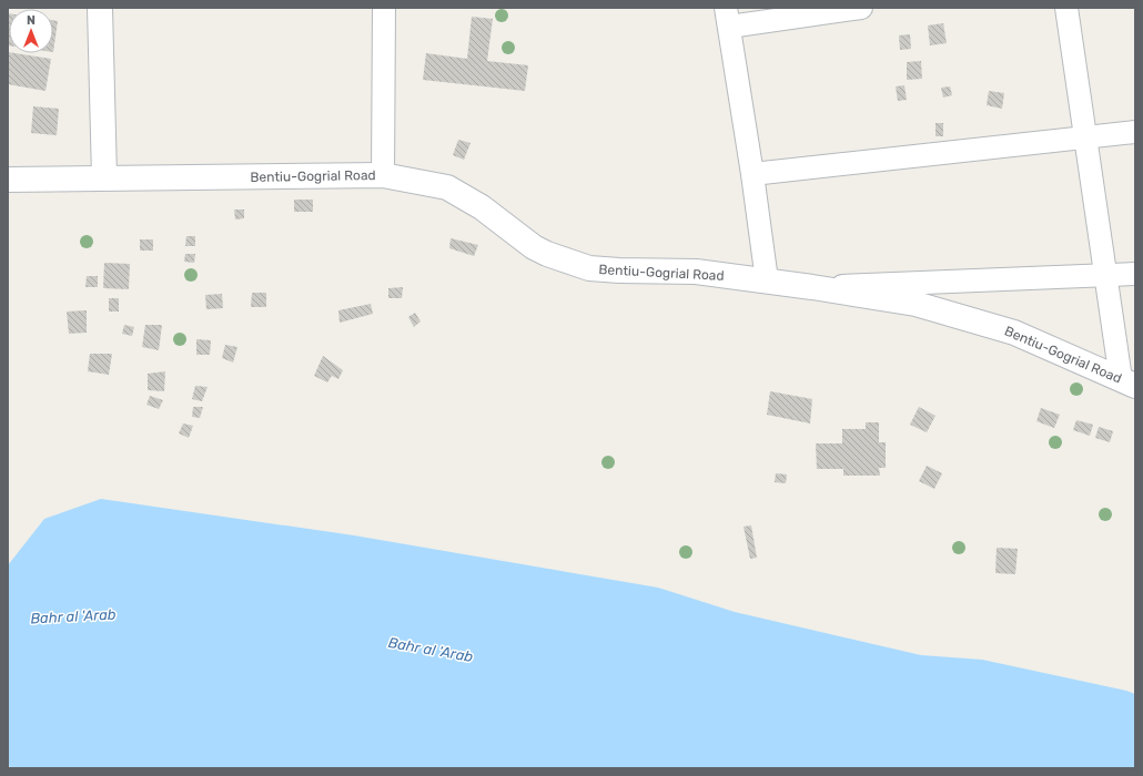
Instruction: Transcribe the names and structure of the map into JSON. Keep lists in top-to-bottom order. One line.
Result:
{"streets":{"main road":["Bentiu-Gogrial Road"]},"water":["Bahr al 'Arab"],"north":"top"}
